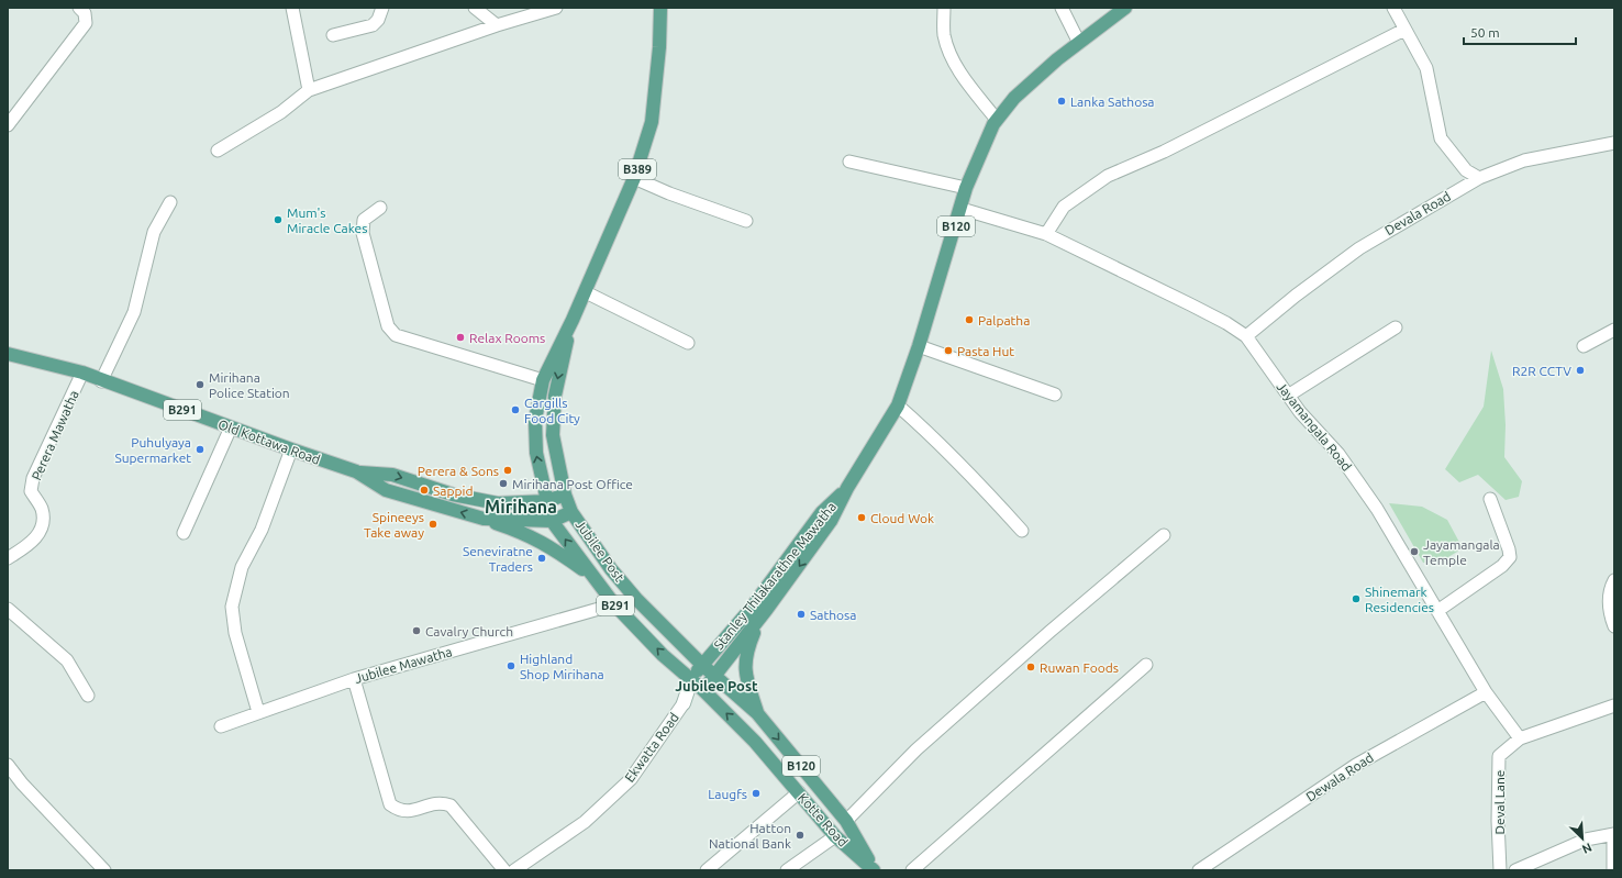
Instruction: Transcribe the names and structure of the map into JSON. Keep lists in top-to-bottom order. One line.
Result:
{"streets":{"main road":["B389","B120","B291","Old Kottawa Road","Jubilee Post","Stanley Thilakarathne Mawatha","Kotte Road"],"street":["Devala Road","Jayamangala Road","Perera Mawatha","Jubilee Mawatha","Ekwatta Road","Dewala Road","Deval Lane"]},"crossings":[["B389","Old Kottawa Road"],["B389","Jubilee Post"],["Devala Road","Jayamangala Road"],["B120","Jubilee Post"],["B120","Stanley Thilakarathne Mawatha"],["B120","Ekwatta Road"],["B120","Kotte Road"],["Jayamangala Road","Stanley Thilakarathne Mawatha"],["Jayamangala Road","Dewala Road"],["Jayamangala Road","Deval Lane"],["Perera Mawatha","Old Kottawa Road"],["Old Kottawa Road","Jubilee Post"],["Jubilee Post","Stanley Thilakarathne Mawatha"],["Jubilee Post","Jubilee Mawatha"],["Jubilee Post","Kotte Road"],["Stanley Thilakarathne Mawatha","Kotte Road"]],"districts":["Mirihana","Jubilee Post"],"places":["Lanka Sathosa","Mum's Miracle Cakes","Palpatha","Relax Rooms","Pasta Hut","R2R CCTV","Mirihana Police Station","Cargills Food City","Puhulyaya Supermarket","Perera & Sons","Mirihana Post Office","Sappid","Cloud Wok","Spineeys Take away","Jayamangala Temple","Seneviratne Traders","Shinemark Residencies","Sathosa","Cavalry Church","Highland Shop Mirihana","Ruwan Foods","Laugfs","Hatton National Bank"],"scale_bar":"50 m","north":"bottom right"}
